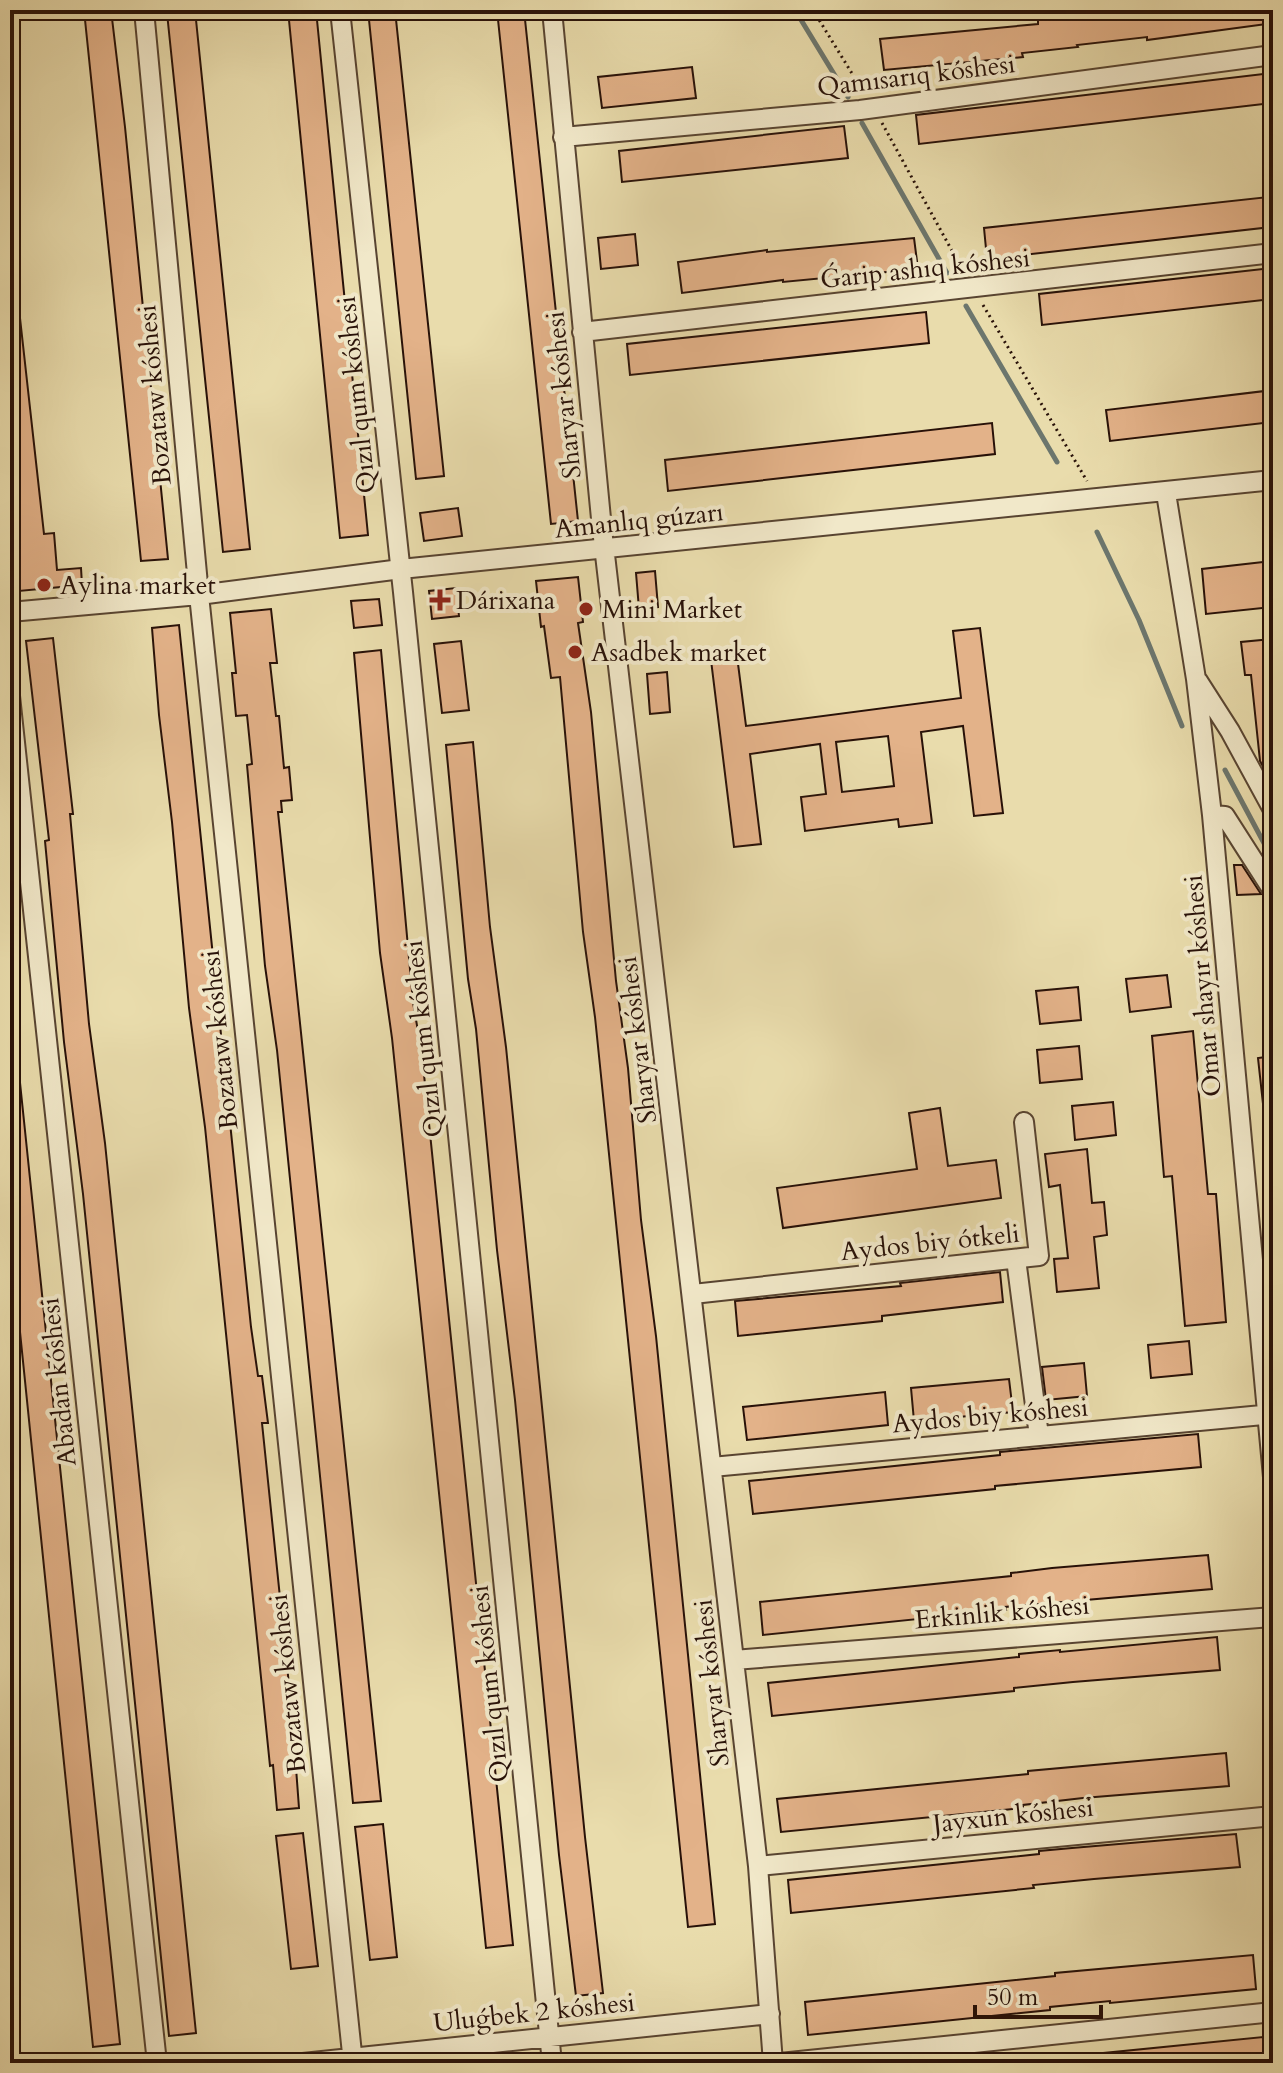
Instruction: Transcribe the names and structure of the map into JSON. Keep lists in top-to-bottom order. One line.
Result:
{"streets":{"street":["Qamısarıq kóshesi","Ǵarip ashıq kóshesi","Bozataw kóshesi","Qızıl qum kóshesi","Sharyar kóshesi","Amanlıq gúzarı","Omar shayır kóshesi","Aydos biy ótkeli","Abadan kóshesi","Aydos biy kóshesi","Erkinlik kóshesi","Jayxun kóshesi","Uluǵbek 2 kóshesi"]},"crossings":[["Qamısarıq kóshesi","Sharyar kóshesi"],["Ǵarip ashıq kóshesi","Sharyar kóshesi"],["Bozataw kóshesi","Amanlıq gúzarı"],["Bozataw kóshesi","Uluǵbek 2 kóshesi"],["Qızıl qum kóshesi","Amanlıq gúzarı"],["Qızıl qum kóshesi","Uluǵbek 2 kóshesi"],["Sharyar kóshesi","Amanlıq gúzarı"],["Sharyar kóshesi","Aydos biy ótkeli"],["Sharyar kóshesi","Aydos biy kóshesi"],["Sharyar kóshesi","Erkinlik kóshesi"],["Sharyar kóshesi","Jayxun kóshesi"],["Sharyar kóshesi","Uluǵbek 2 kóshesi"],["Amanlıq gúzarı","Omar shayır kóshesi"],["Omar shayır kóshesi","Aydos biy kóshesi"]],"places":{"other":["Aylina market","Mini Market","Asadbek market"],"health":["Dárixana"]},"scale_bar":"50 m"}
